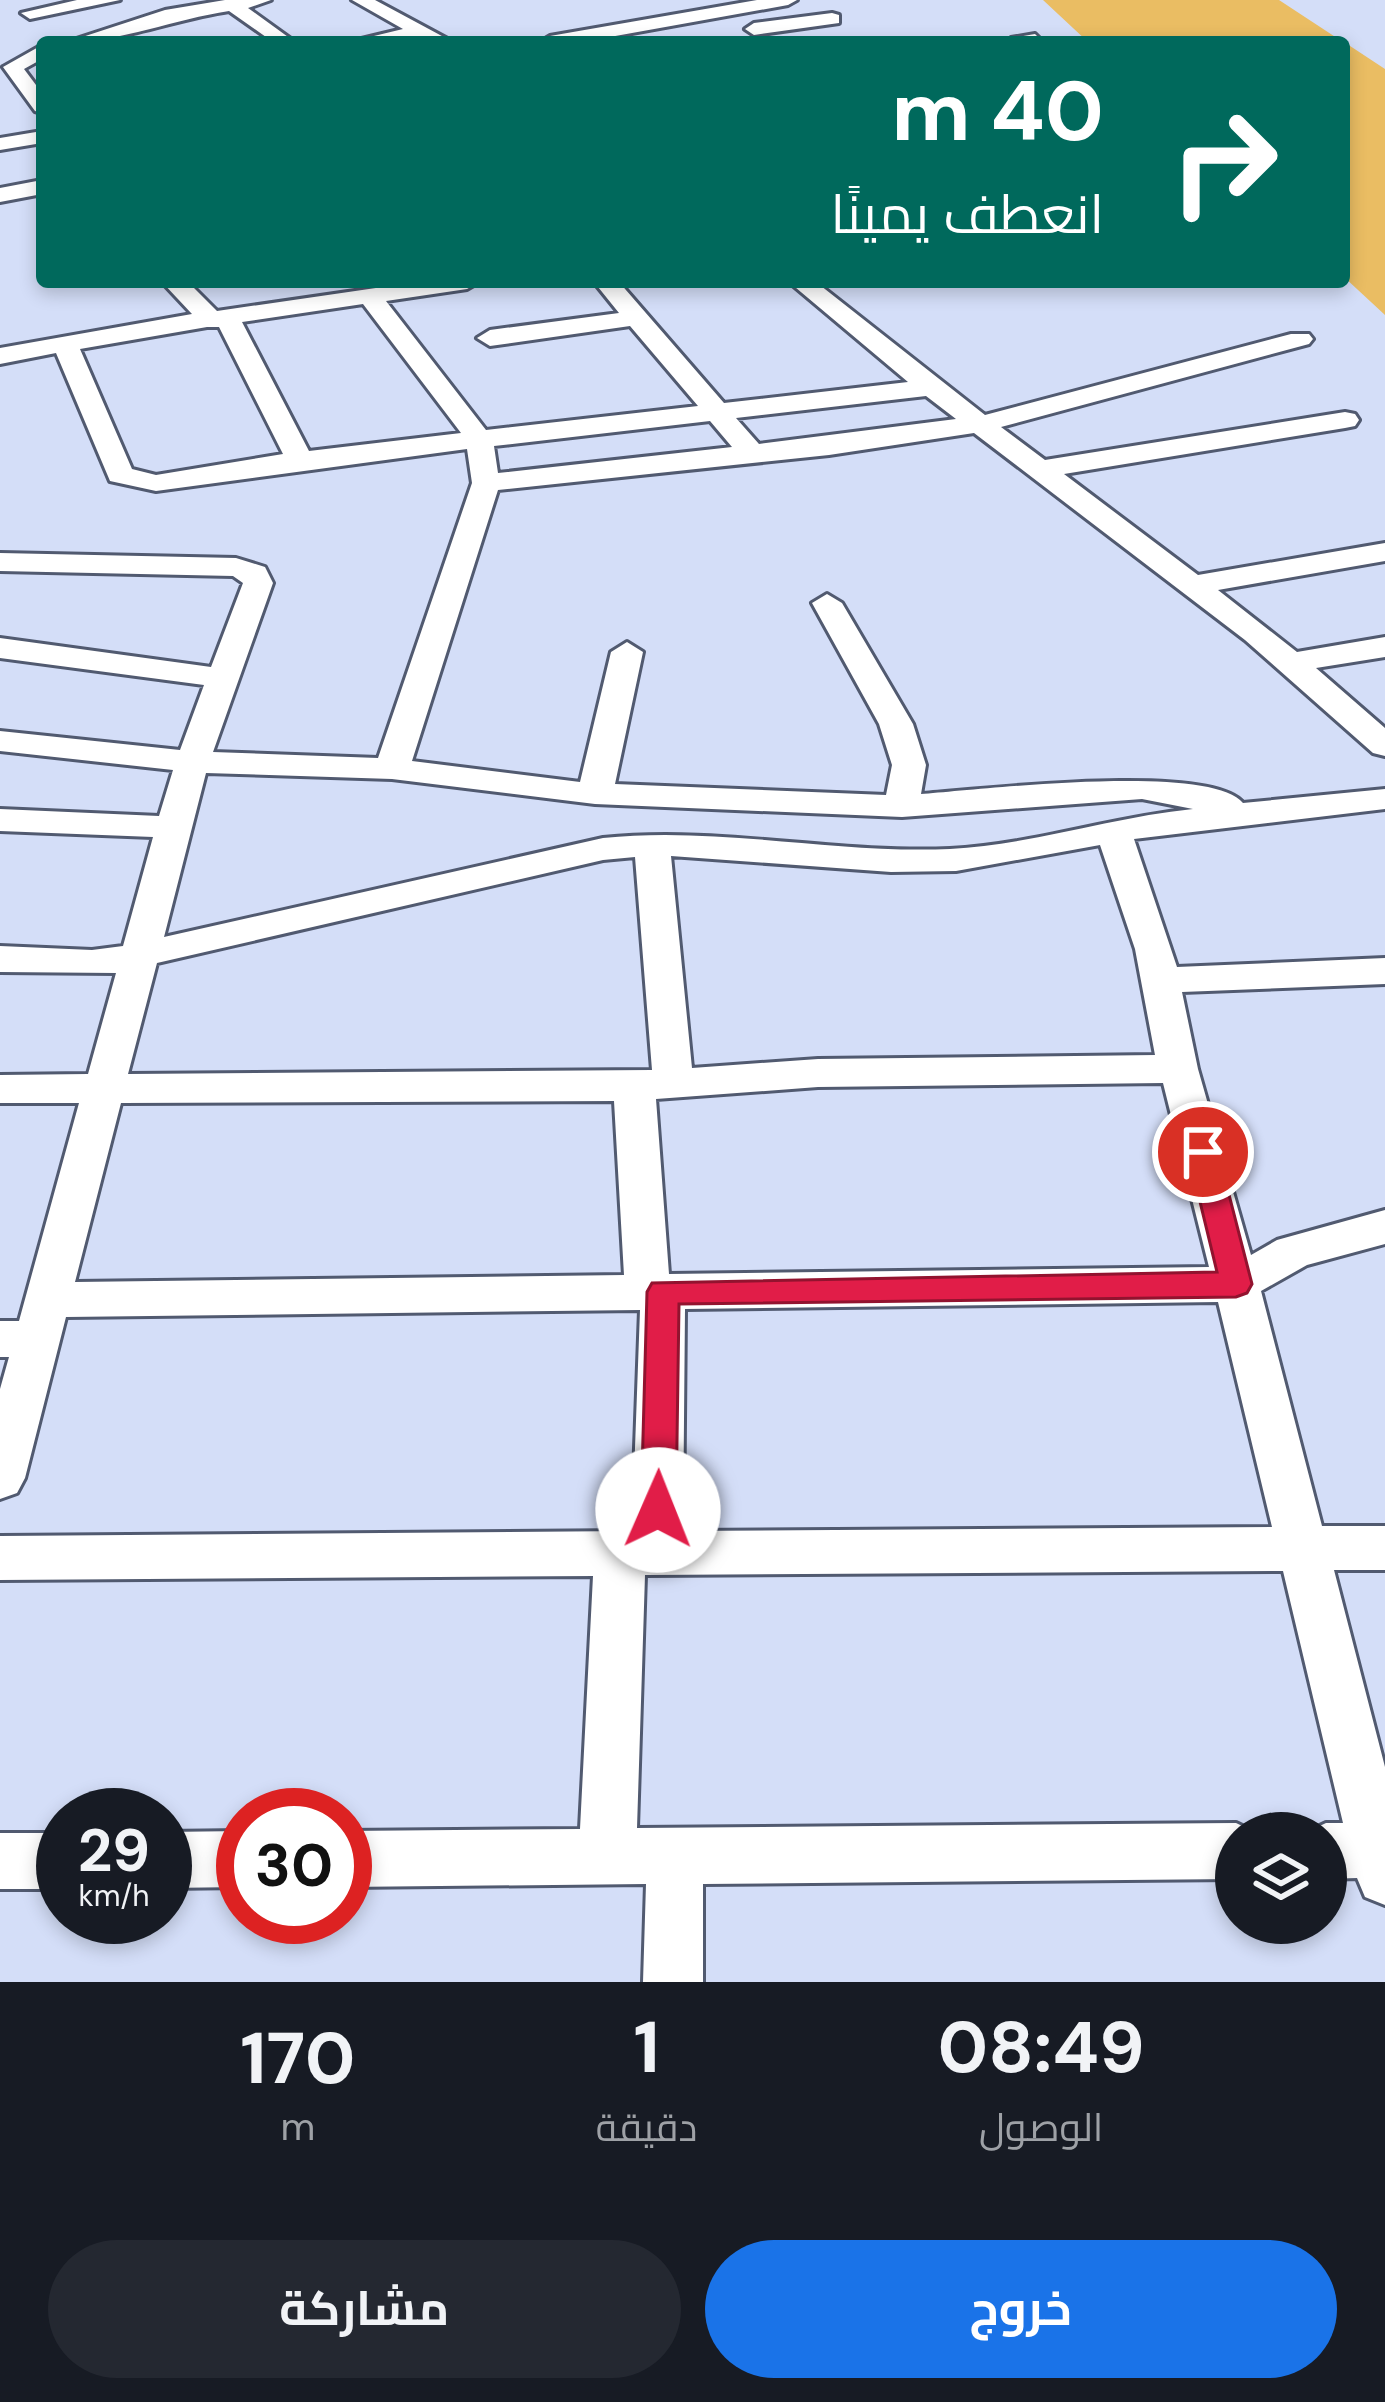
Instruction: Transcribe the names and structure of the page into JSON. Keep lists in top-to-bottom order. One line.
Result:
{"page":{"turn":["40 m","انعطف يمينًا"],"speed":"29 km/h","limit":"30","eta":["08:49","الوصول","1","دقيقة","170","m"],"buttons":["خروج","مشاركة"]}}
